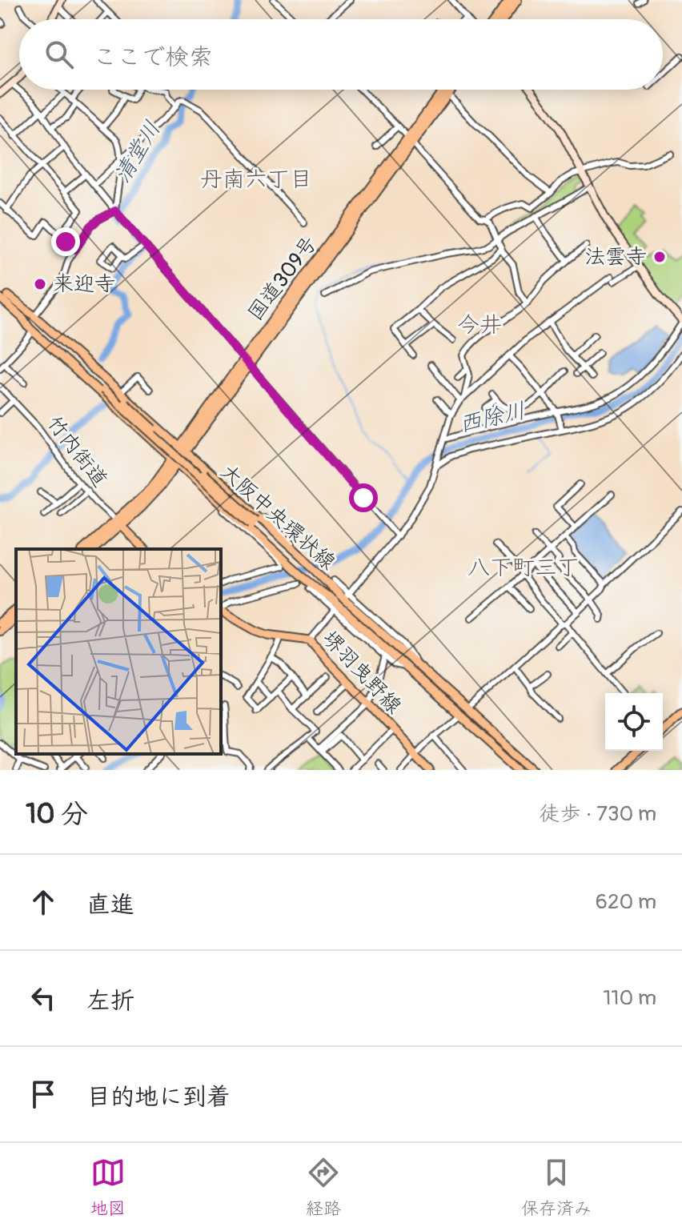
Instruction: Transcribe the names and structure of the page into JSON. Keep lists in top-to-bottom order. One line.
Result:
{"streets":{"highway":["国道309号"],"main road":["大阪中央環状線","堺羽曳野線"],"street":["竹内街道"]},"crossings":[["国道309号","竹内街道"]],"districts":["丹南六丁目","今井","八下町三丁"],"water":["清堂川","西除川"],"places":["法雲寺","来迎寺"],"page":{"search":"ここで検索","heading":["10 分","徒歩 · 730 m"],"list":[["直進","620 m"],["左折","110 m"],"目的地に到着"],"nav":["地図","経路","保存済み"]}}
